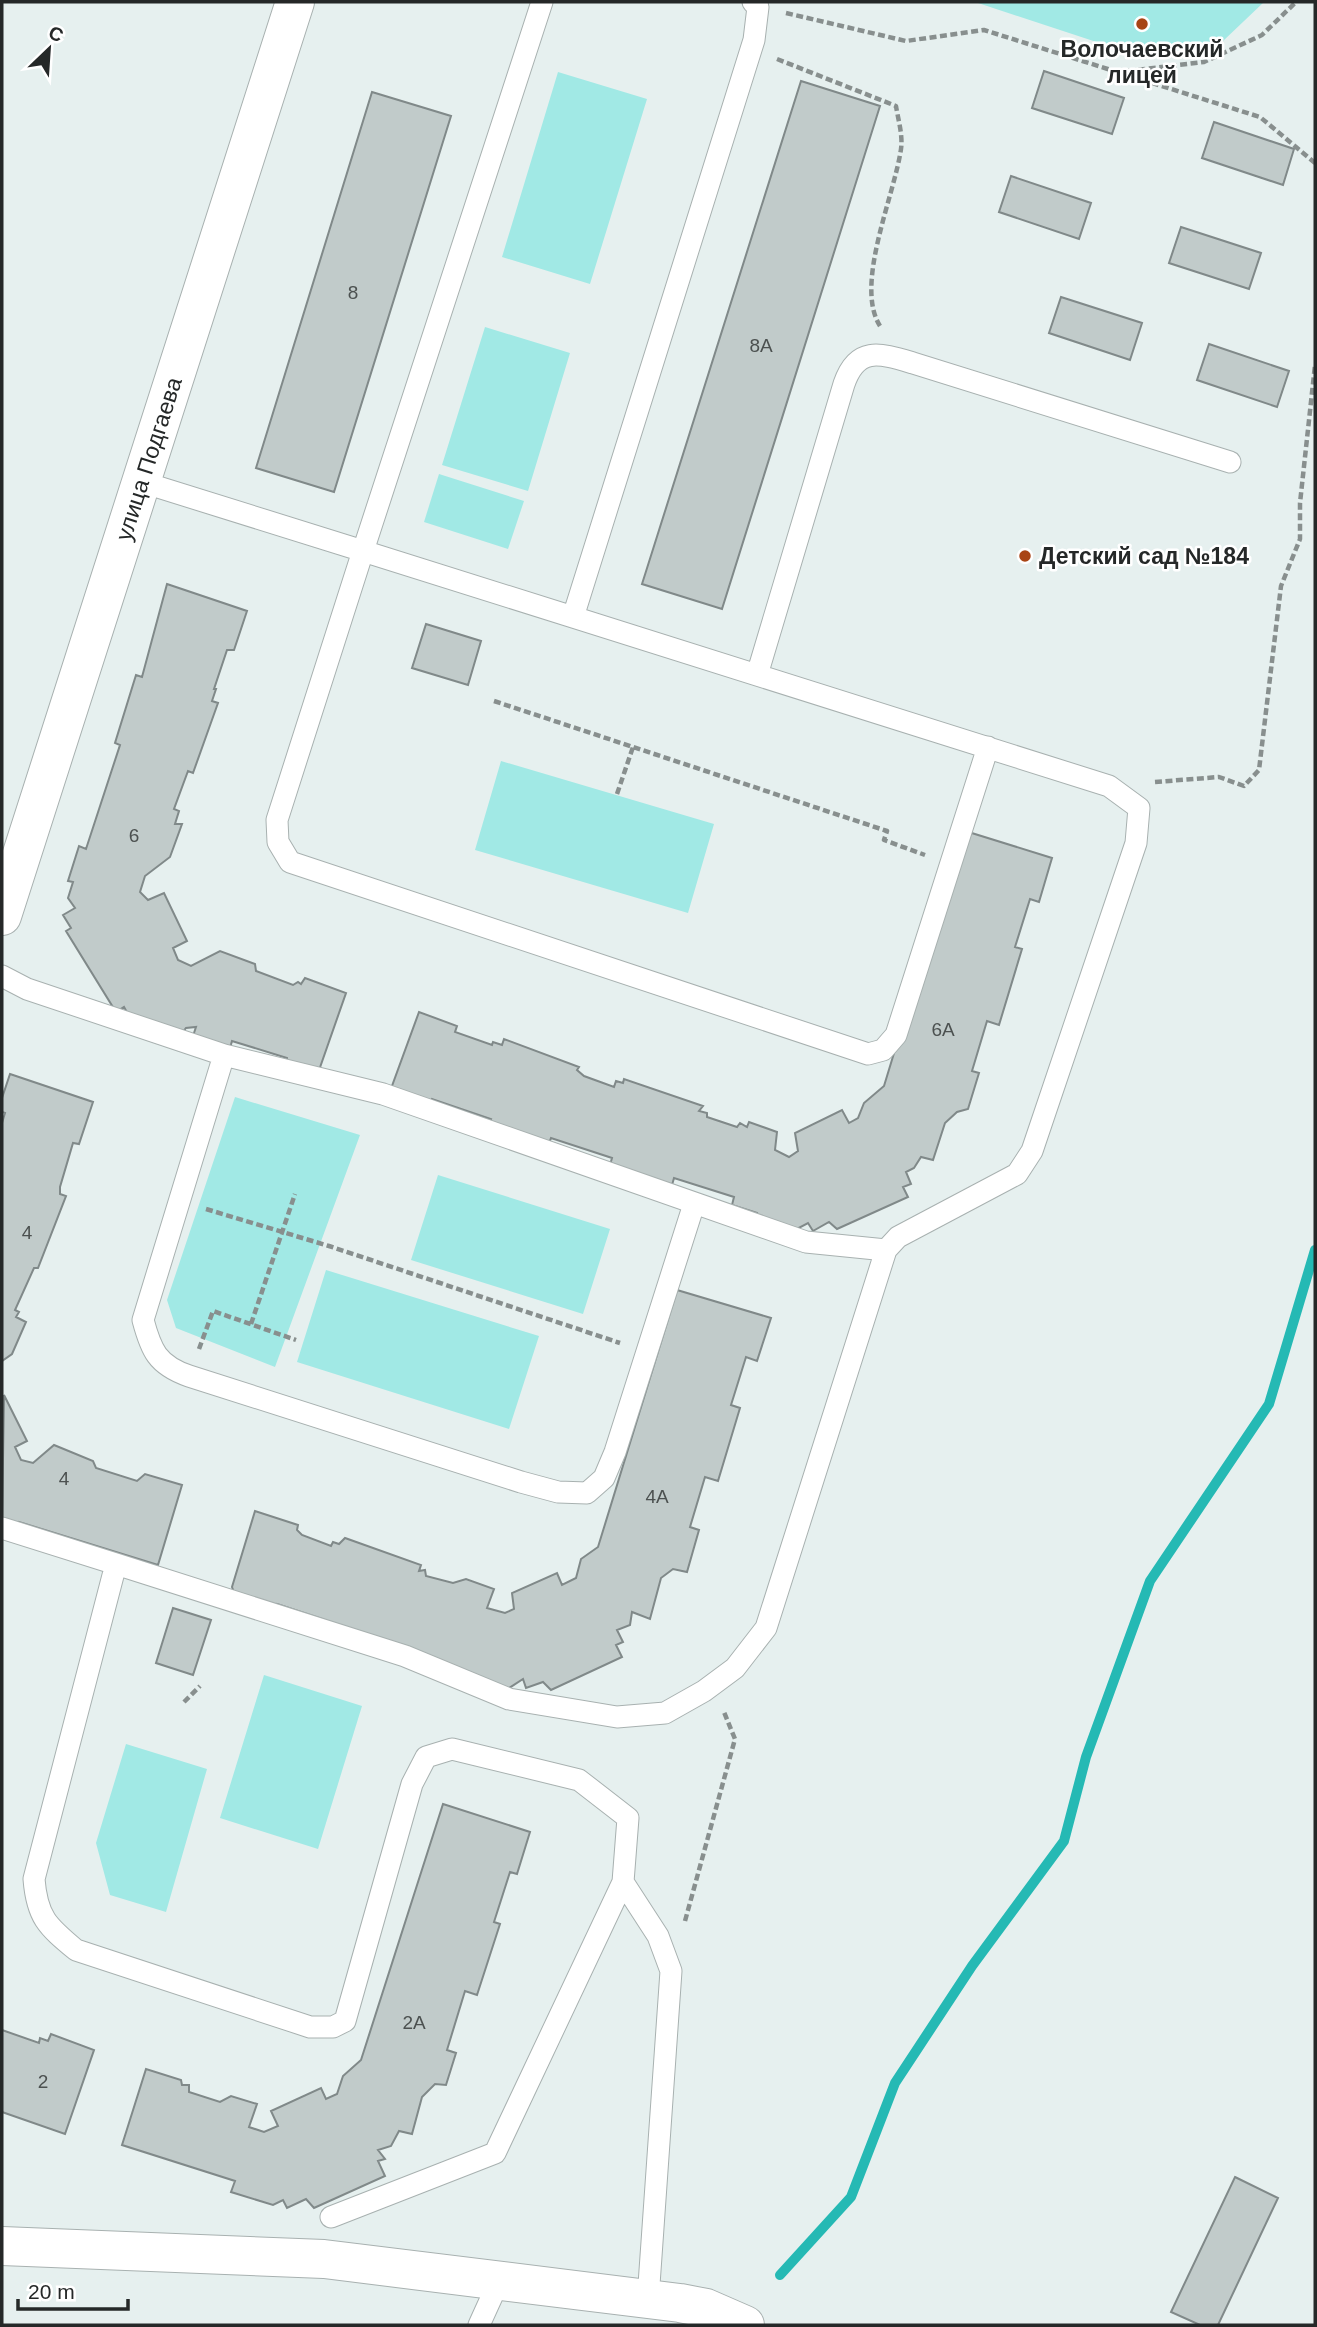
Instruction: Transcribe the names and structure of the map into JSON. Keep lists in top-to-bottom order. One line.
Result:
{"streets":{"street":["улица Подгаева"]},"places":["Волочаевский лицей","Детский сад №184"],"house_numbers":["8","8А","6","6А","4","4","4А","2А","2"],"scale_bar":"20 m","north":"top right"}
